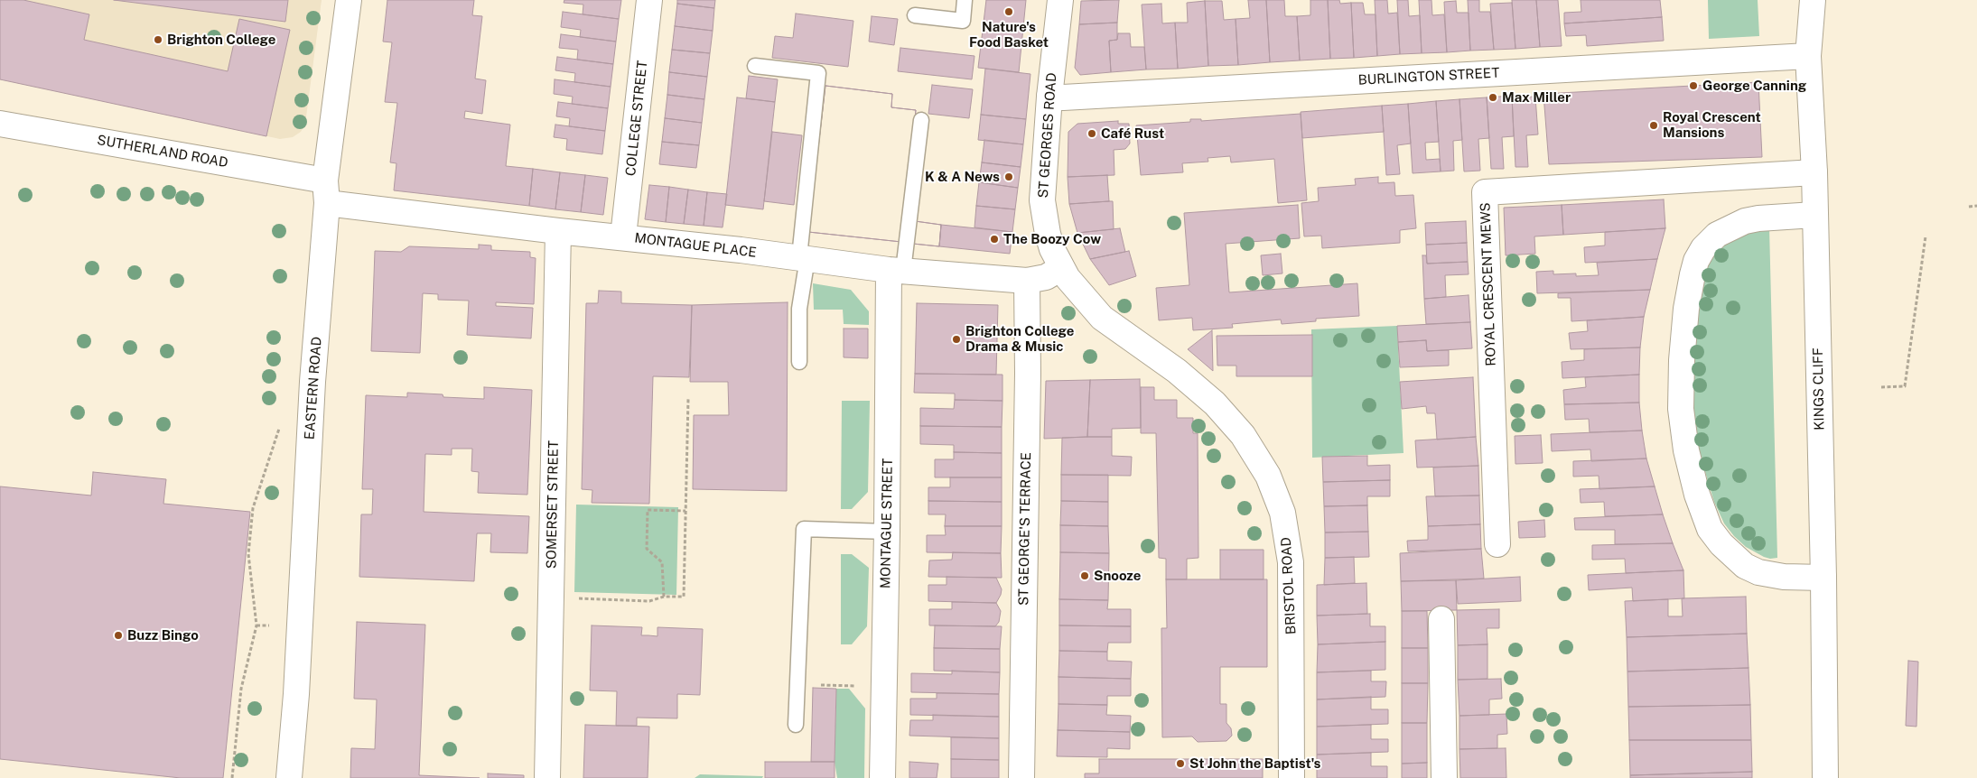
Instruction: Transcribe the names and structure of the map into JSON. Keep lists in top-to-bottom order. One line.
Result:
{"streets":{"street":["BURLINGTON STREET","COLLEGE STREET","ST GEORGES ROAD","SUTHERLAND ROAD","MONTAGUE PLACE","ROYAL CRESCENT MEWS","EASTERN ROAD","KINGS CLIFF","SOMERSET STREET","MONTAGUE STREET","ST GEORGE'S TERRACE","BRISTOL ROAD"]},"crossings":[["BURLINGTON STREET","ST GEORGES ROAD"],["BURLINGTON STREET","KINGS CLIFF"],["COLLEGE STREET","MONTAGUE PLACE"],["ST GEORGES ROAD","MONTAGUE PLACE"],["ST GEORGES ROAD","BRISTOL ROAD"],["SUTHERLAND ROAD","MONTAGUE PLACE"],["SUTHERLAND ROAD","EASTERN ROAD"],["MONTAGUE PLACE","EASTERN ROAD"],["MONTAGUE PLACE","SOMERSET STREET"],["MONTAGUE PLACE","MONTAGUE STREET"],["MONTAGUE PLACE","ST GEORGE'S TERRACE"],["MONTAGUE PLACE","BRISTOL ROAD"],["ROYAL CRESCENT MEWS","KINGS CLIFF"]],"places":["Nature's Food Basket","Brighton College","George Canning","Max Miller","Royal Crescent Mansions","Café Rust","K & A News","The Boozy Cow","Brighton College Drama & Music","Snooze","Buzz Bingo","St John the Baptist's"]}
